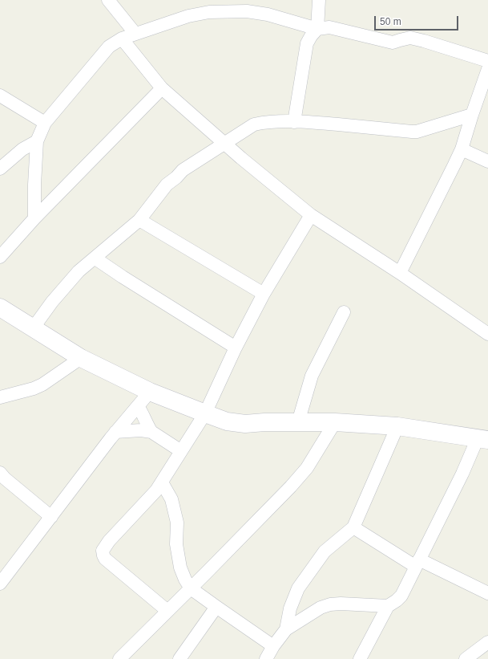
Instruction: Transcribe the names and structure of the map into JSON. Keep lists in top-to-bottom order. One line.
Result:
{"scale_bar":"50 m"}
